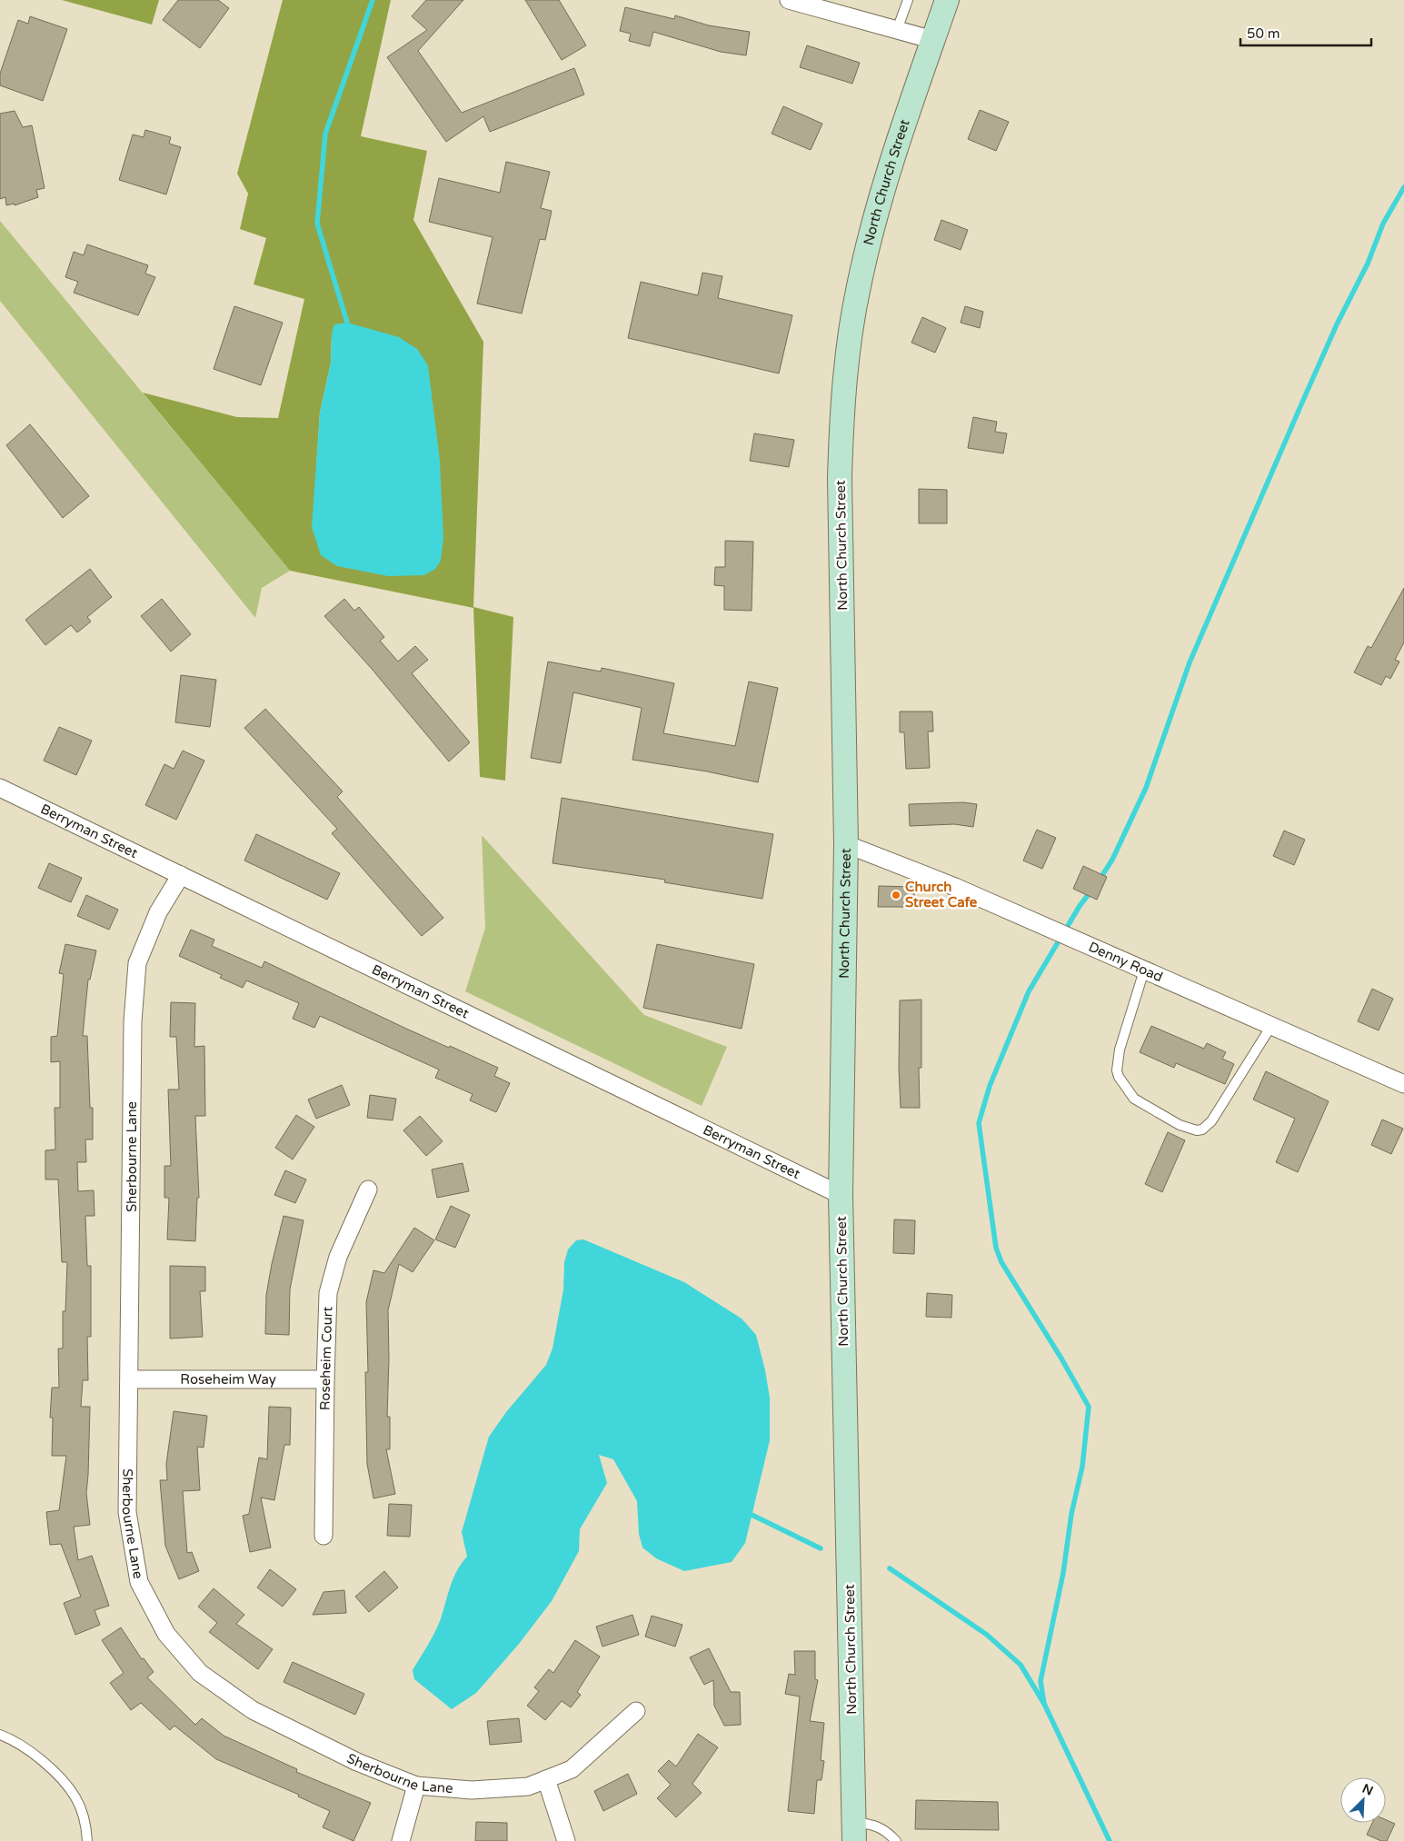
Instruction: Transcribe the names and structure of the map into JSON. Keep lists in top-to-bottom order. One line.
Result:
{"streets":{"main road":["North Church Street"],"street":["Berryman Street","Denny Road","Sherbourne Lane","Roseheim Court","Roseheim Way"]},"crossings":[["North Church Street","Berryman Street"],["North Church Street","Denny Road"],["Berryman Street","Sherbourne Lane"],["Sherbourne Lane","Roseheim Way"],["Roseheim Court","Roseheim Way"]],"places":["Church Street Cafe"],"scale_bar":"50 m","north":"top right"}
